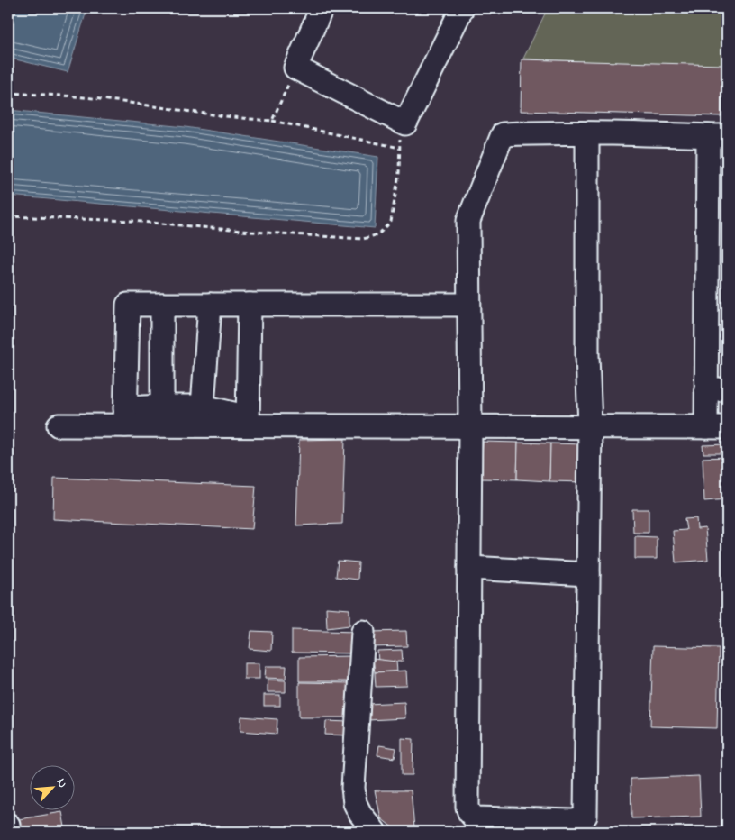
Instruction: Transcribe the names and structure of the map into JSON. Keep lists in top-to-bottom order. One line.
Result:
{"north":"top right"}
